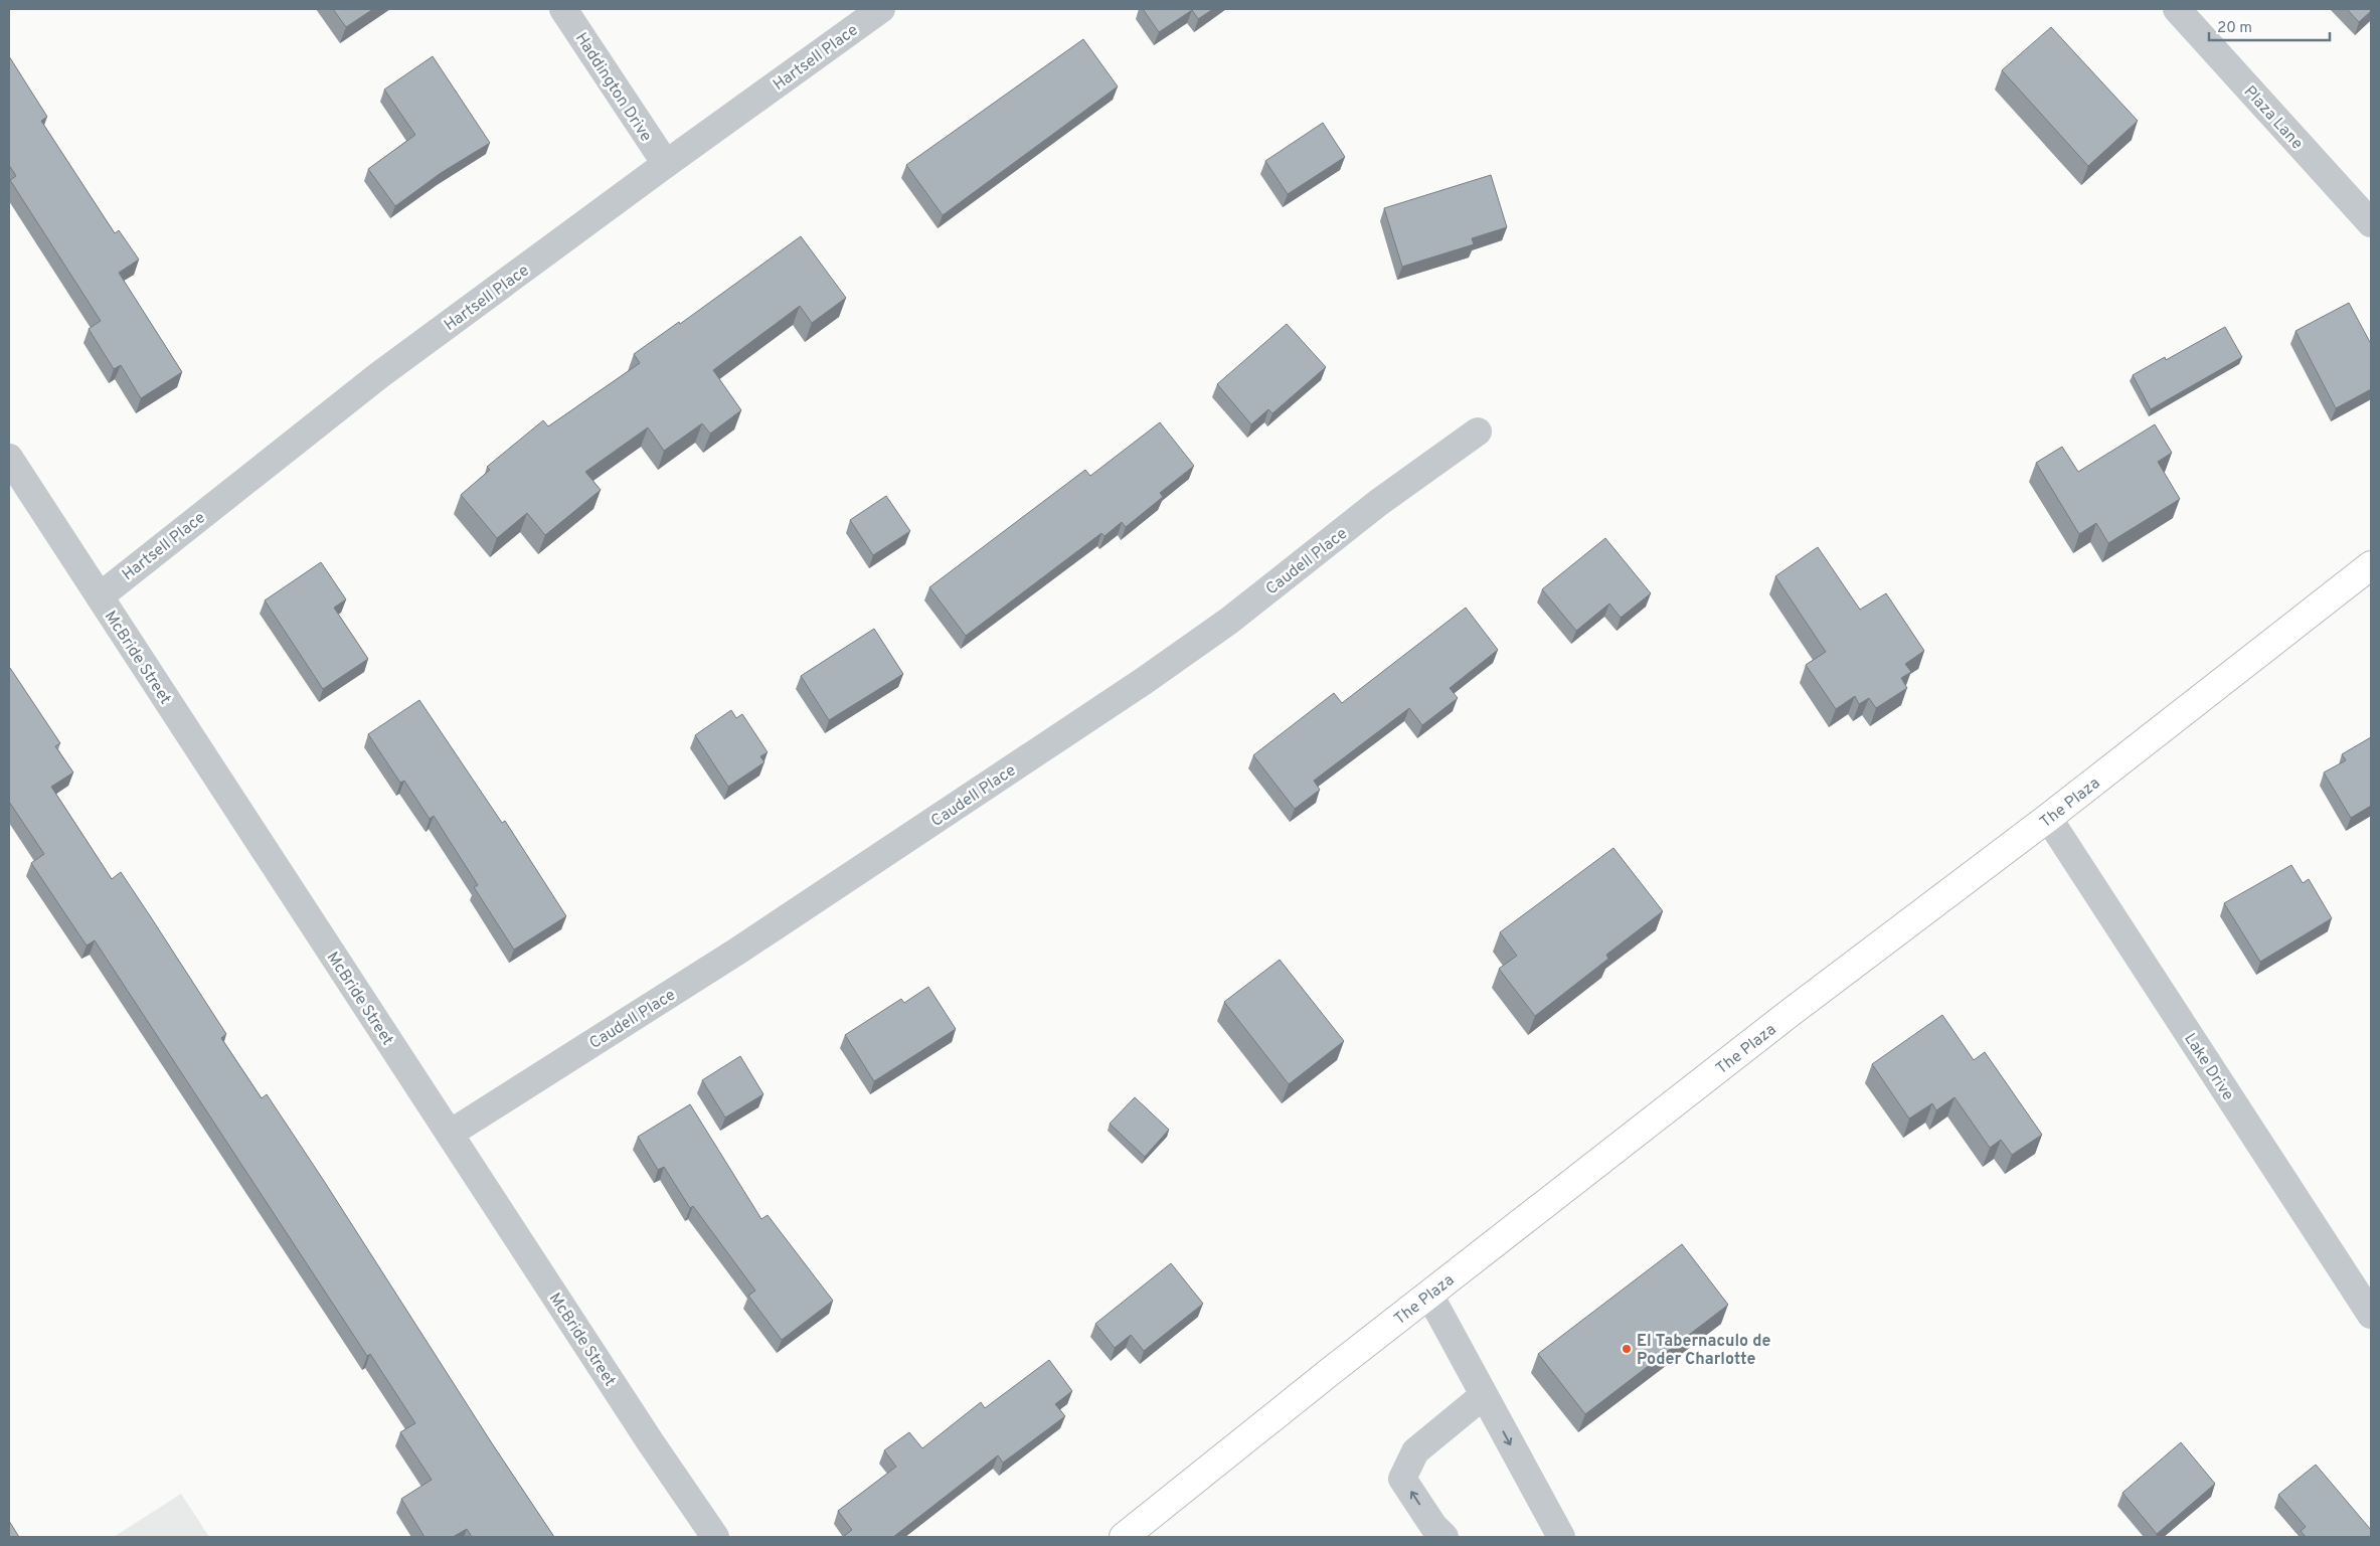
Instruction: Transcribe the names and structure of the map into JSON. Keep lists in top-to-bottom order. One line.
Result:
{"streets":{"main road":["The Plaza"],"street":["Hartsell Place","Haddington Drive","Plaza Lane","Caudell Place","McBride Street","Lake Drive"]},"crossings":[["Hartsell Place","Haddington Drive"],["Hartsell Place","McBride Street"],["Caudell Place","McBride Street"],["The Plaza","Lake Drive"]],"places":["El Tabernaculo de Poder Charlotte"],"scale_bar":"20 m"}
